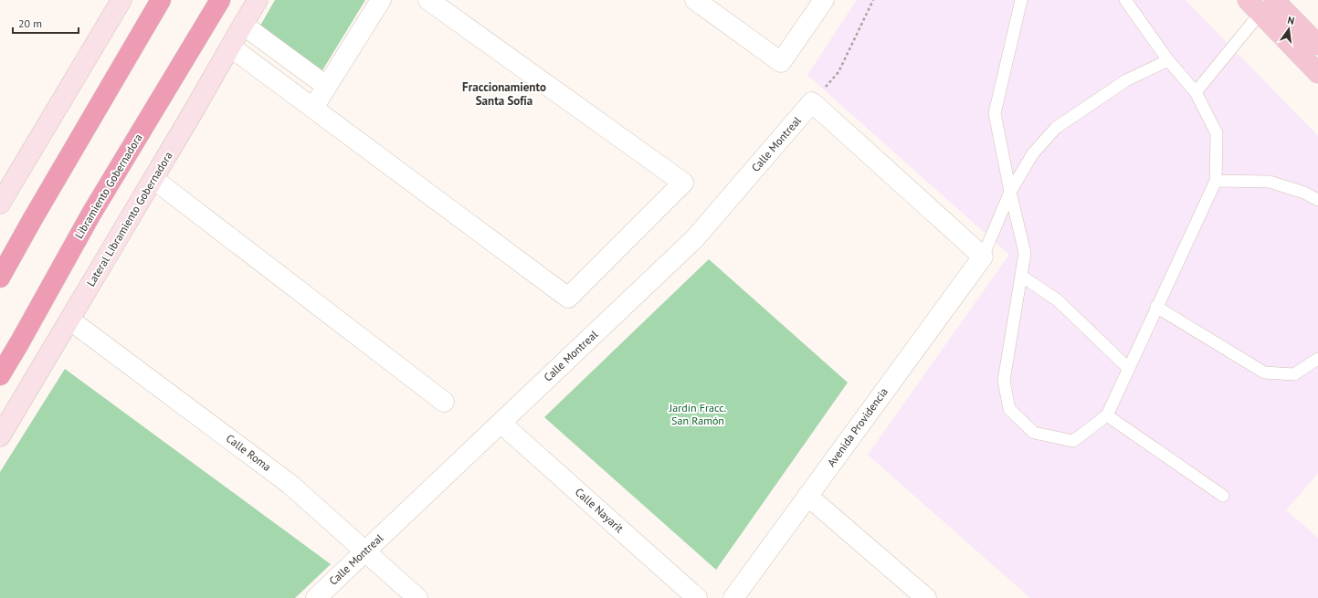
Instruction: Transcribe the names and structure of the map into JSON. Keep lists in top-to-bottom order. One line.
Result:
{"streets":{"highway":["Libramiento Gobernadora"],"street":["Calle Montreal","Lateral Libramiento Gobernadora","Avenida Providencia","Calle Roma","Calle Nayarit"]},"crossings":[["Calle Montreal","Calle Roma"],["Calle Montreal","Calle Nayarit"],["Lateral Libramiento Gobernadora","Calle Roma"]],"districts":["Fraccionamiento Santa Sofía"],"parks":["Jardín Fracc. San Ramón"],"scale_bar":"20 m","north":"top"}
